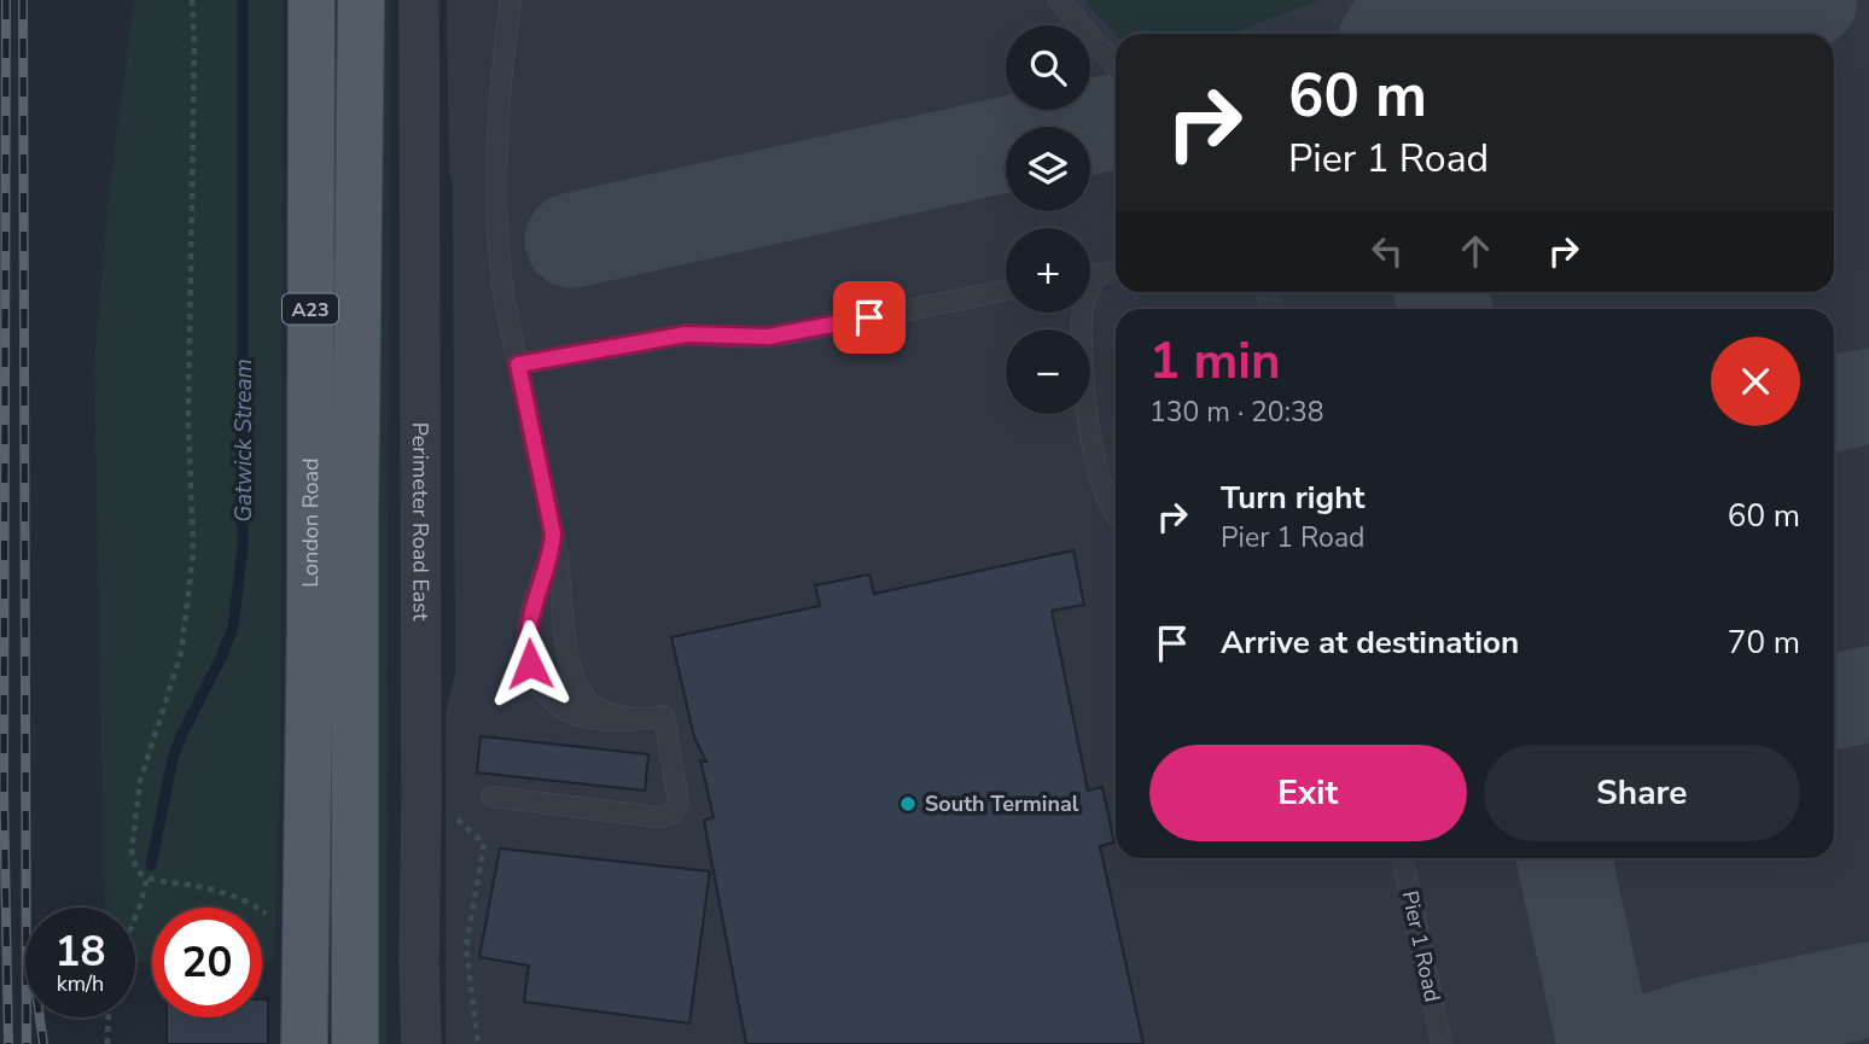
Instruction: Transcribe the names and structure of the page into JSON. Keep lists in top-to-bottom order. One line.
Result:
{"streets":{"main road":["A23","London Road"],"street":["Perimeter Road East"],"lane":["Pier 1 Road"]},"water":["Gatwick Stream"],"places":["South Terminal"],"page":{"map_buttons":["+","−"],"turn":["60 m","Pier 1 Road"],"heading":["1 min","130 m · 20:38"],"list":[{"name":"Turn right","note":"Pier 1 Road","value":"60 m"},{"name":"Arrive at destination","value":"70 m"}],"buttons":["Exit","Share"],"speed":"18 km/h","limit":"20"}}
